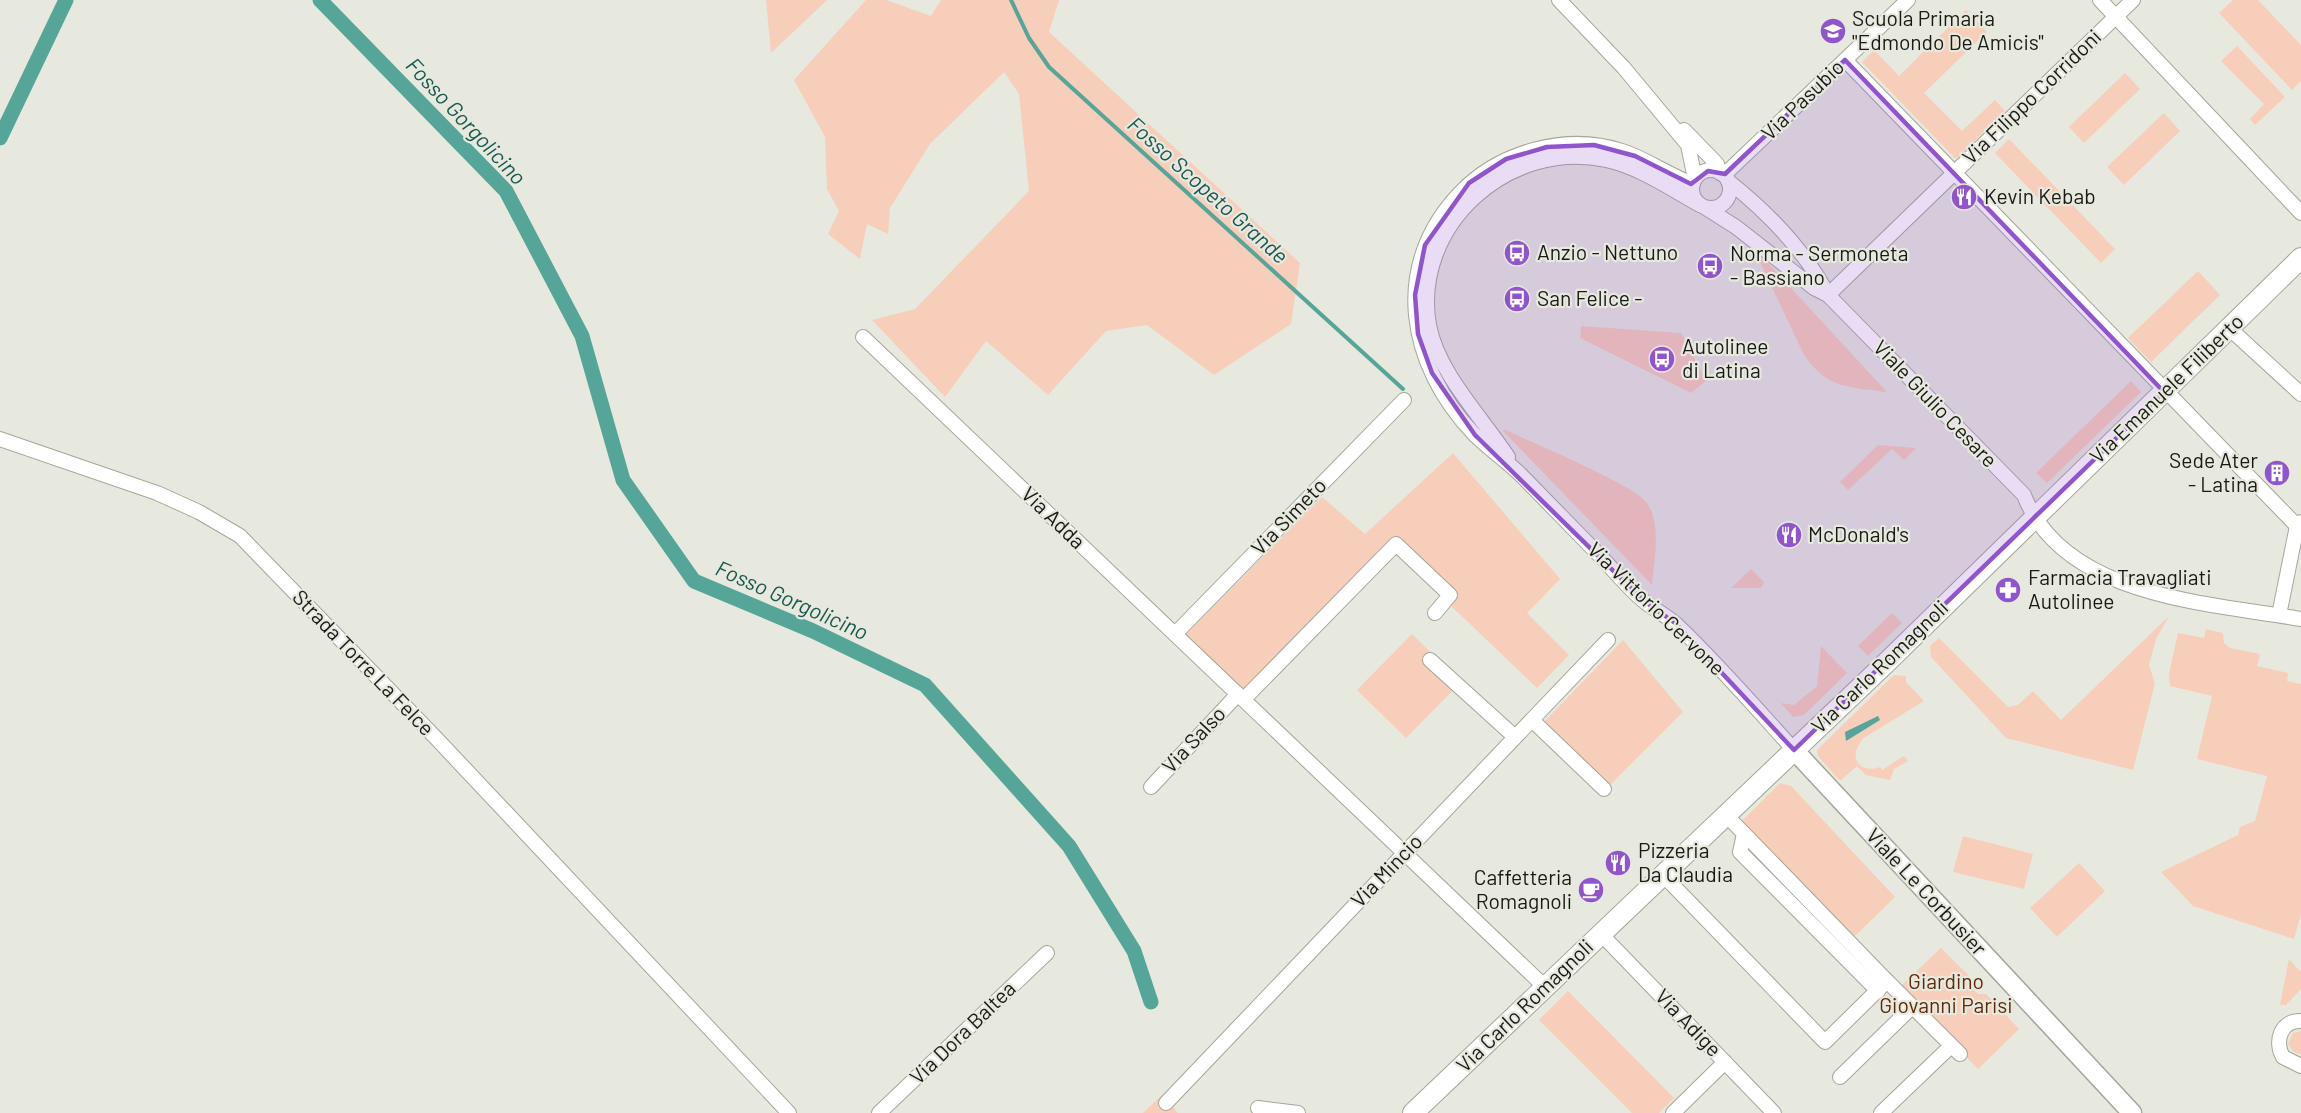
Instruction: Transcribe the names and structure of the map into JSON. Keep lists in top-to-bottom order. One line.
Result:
{"streets":{"main road":["Via Emanuele Filiberto","Via Carlo Romagnoli"],"street":["Via Filippo Corridoni","Via Pasubio","Viale Giulio Cesare","Via Simeto","Via Adda","Via Vittorio Cervone","Strada Torre La Felce","Via Salso","Via Mincio","Viale Le Corbusier","Via Adige","Via Dora Baltea"]},"crossings":[["Via Filippo Corridoni","Viale Giulio Cesare"],["Via Pasubio","Viale Giulio Cesare"],["Via Pasubio","Via Vittorio Cervone"],["Via Emanuele Filiberto","Viale Giulio Cesare"],["Via Emanuele Filiberto","Via Carlo Romagnoli"],["Viale Giulio Cesare","Via Vittorio Cervone"],["Viale Giulio Cesare","Via Carlo Romagnoli"],["Via Simeto","Via Adda"],["Via Adda","Via Carlo Romagnoli"],["Via Adda","Via Salso"],["Via Adda","Via Mincio"],["Via Vittorio Cervone","Via Carlo Romagnoli"],["Via Vittorio Cervone","Viale Le Corbusier"],["Via Carlo Romagnoli","Viale Le Corbusier"],["Via Carlo Romagnoli","Via Adige"]],"water":["Fosso Gorgolicino","Fosso Scopeto Grande"],"parks":["Giardino Giovanni Parisi"],"places":{"school or university":["Scuola Primaria \"Edmondo De Amicis\""],"restaurant":["Kevin Kebab","McDonald's","Pizzeria Da Claudia"],"bus stop":["Anzio - Nettuno","Norma - Sermoneta - Bassiano","San Felice -","Autolinee di Latina"],"building":["Sede Ater - Latina"],"pharmacy":["Farmacia Travagliati Autolinee"],"cafe":["Caffetteria Romagnoli"]}}
